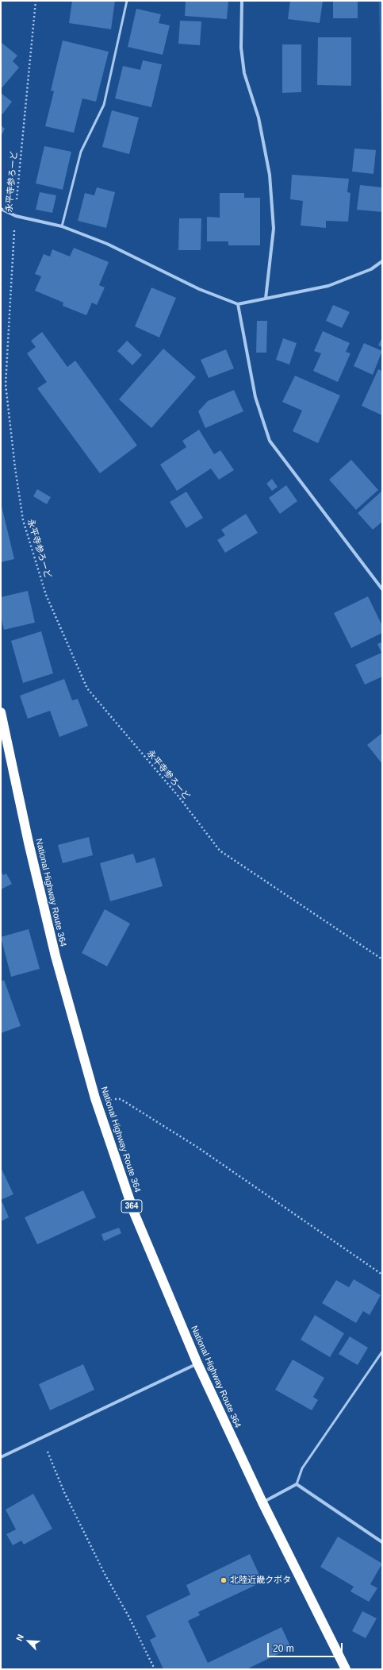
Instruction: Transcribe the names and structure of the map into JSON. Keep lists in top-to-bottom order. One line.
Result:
{"streets":{"highway":["National Highway Route 364","364"],"path":["永平寺参ろーど"]},"places":["北陸近畿クボタ"],"scale_bar":"20 m","north":"top left"}
